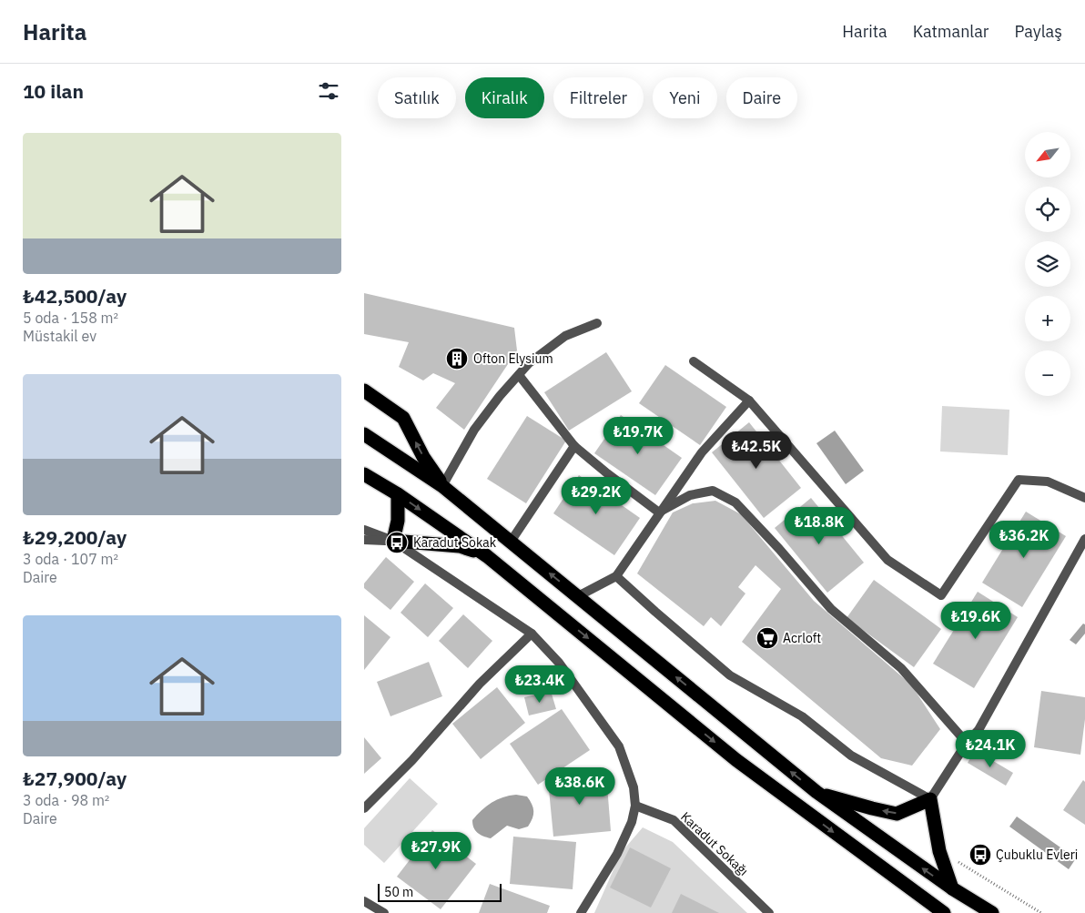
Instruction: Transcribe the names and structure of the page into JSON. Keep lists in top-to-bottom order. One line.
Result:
{"streets":{"street":["Karadut Sokağı"]},"places":{"building":["Ofton Elysium"],"bus stop":["Karadut Sokak","Çubuklu Evleri"],"supermarket":["Acrloft"]},"scale_bar":"50 m","north":"bottom left","page":{"header":"Harita","nav":["Harita","Katmanlar","Paylaş"],"heading":"10 ilan","chip":["Satılık","Kiralık","Filtreler","Yeni","Daire"],"list":[{"name":"₺42,500/ay","note":"5 oda · 158 m² · Müstakil ev"},{"name":"₺29,200/ay","note":"3 oda · 107 m² · Daire"},{"name":"₺27,900/ay","note":"3 oda · 98 m² · Daire"}],"map_buttons":["+","−"],"price":["₺19.7K","₺42.5K","₺29.2K","₺18.8K","₺36.2K","₺19.6K","₺23.4K","₺24.1K","₺38.6K","₺27.9K"],"scale":"50 m"}}
